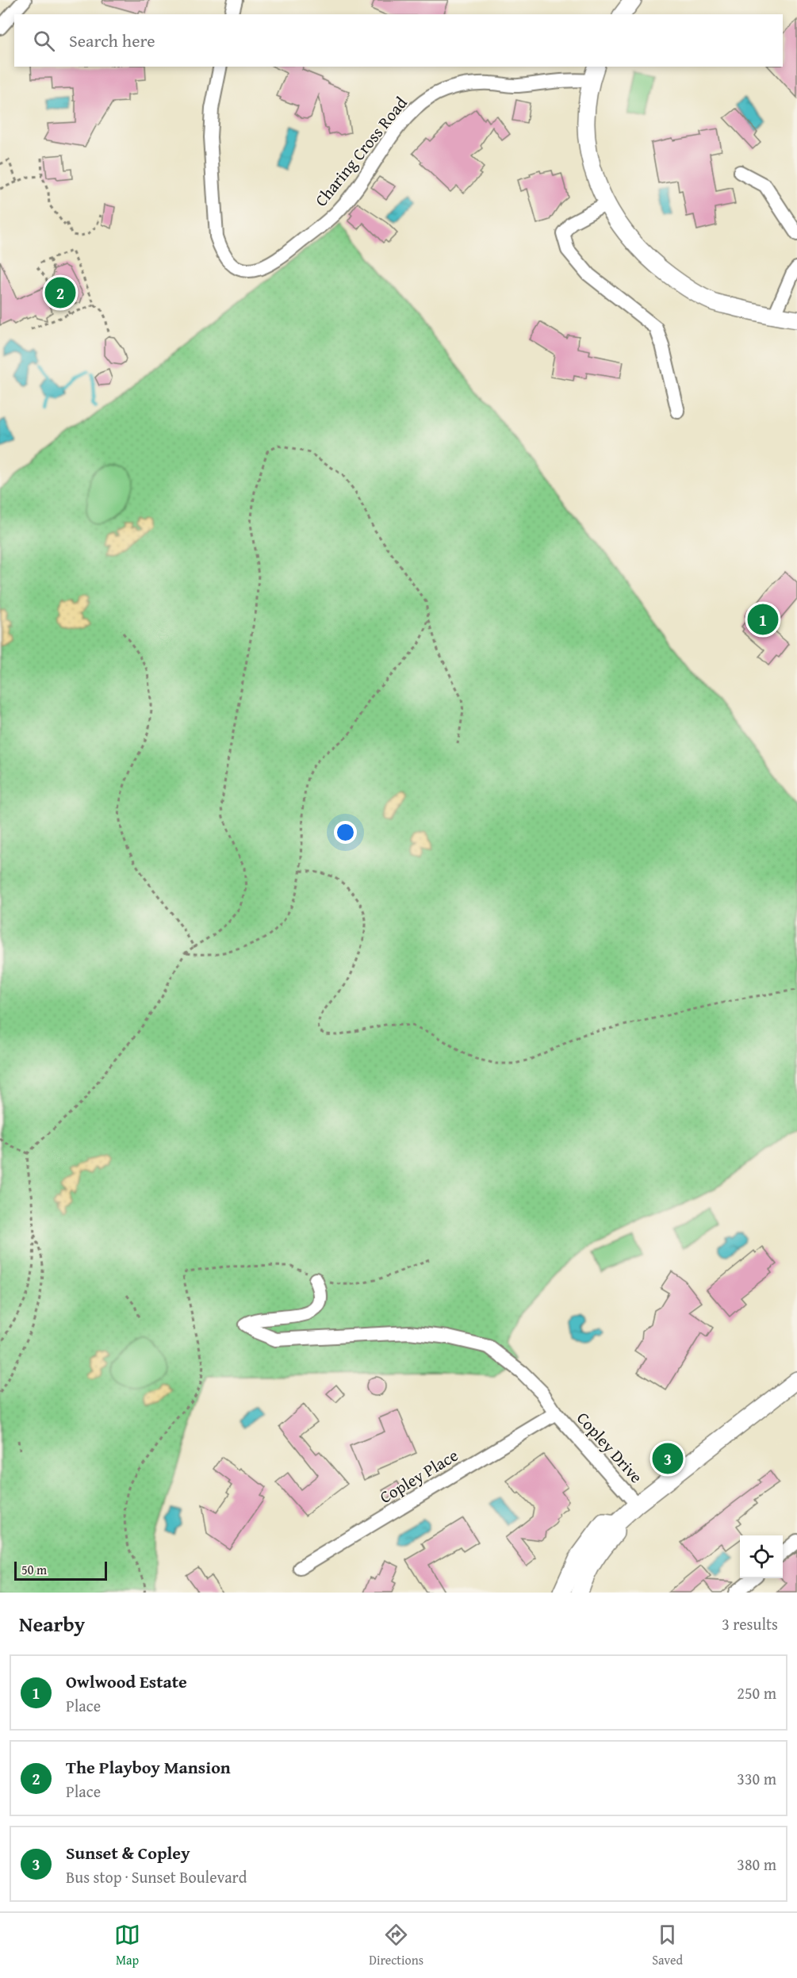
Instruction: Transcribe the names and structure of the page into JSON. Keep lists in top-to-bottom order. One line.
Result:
{"streets":{"street":["Charing Cross Road","Copley Drive","Copley Place"]},"crossings":[["Copley Drive","Copley Place"]],"scale_bar":"50 m","page":{"search":"Search here","pins":["2","1","3"],"scale":"50 m","heading":["Nearby","3 results"],"list":[{"mark":"1","name":"Owlwood Estate","note":"Place","value":"250 m"},{"mark":"2","name":"The Playboy Mansion","note":"Place","value":"330 m"},{"mark":"3","name":"Sunset & Copley","note":"Bus stop · Sunset Boulevard","value":"380 m"}],"nav":["Map","Directions","Saved"]}}
